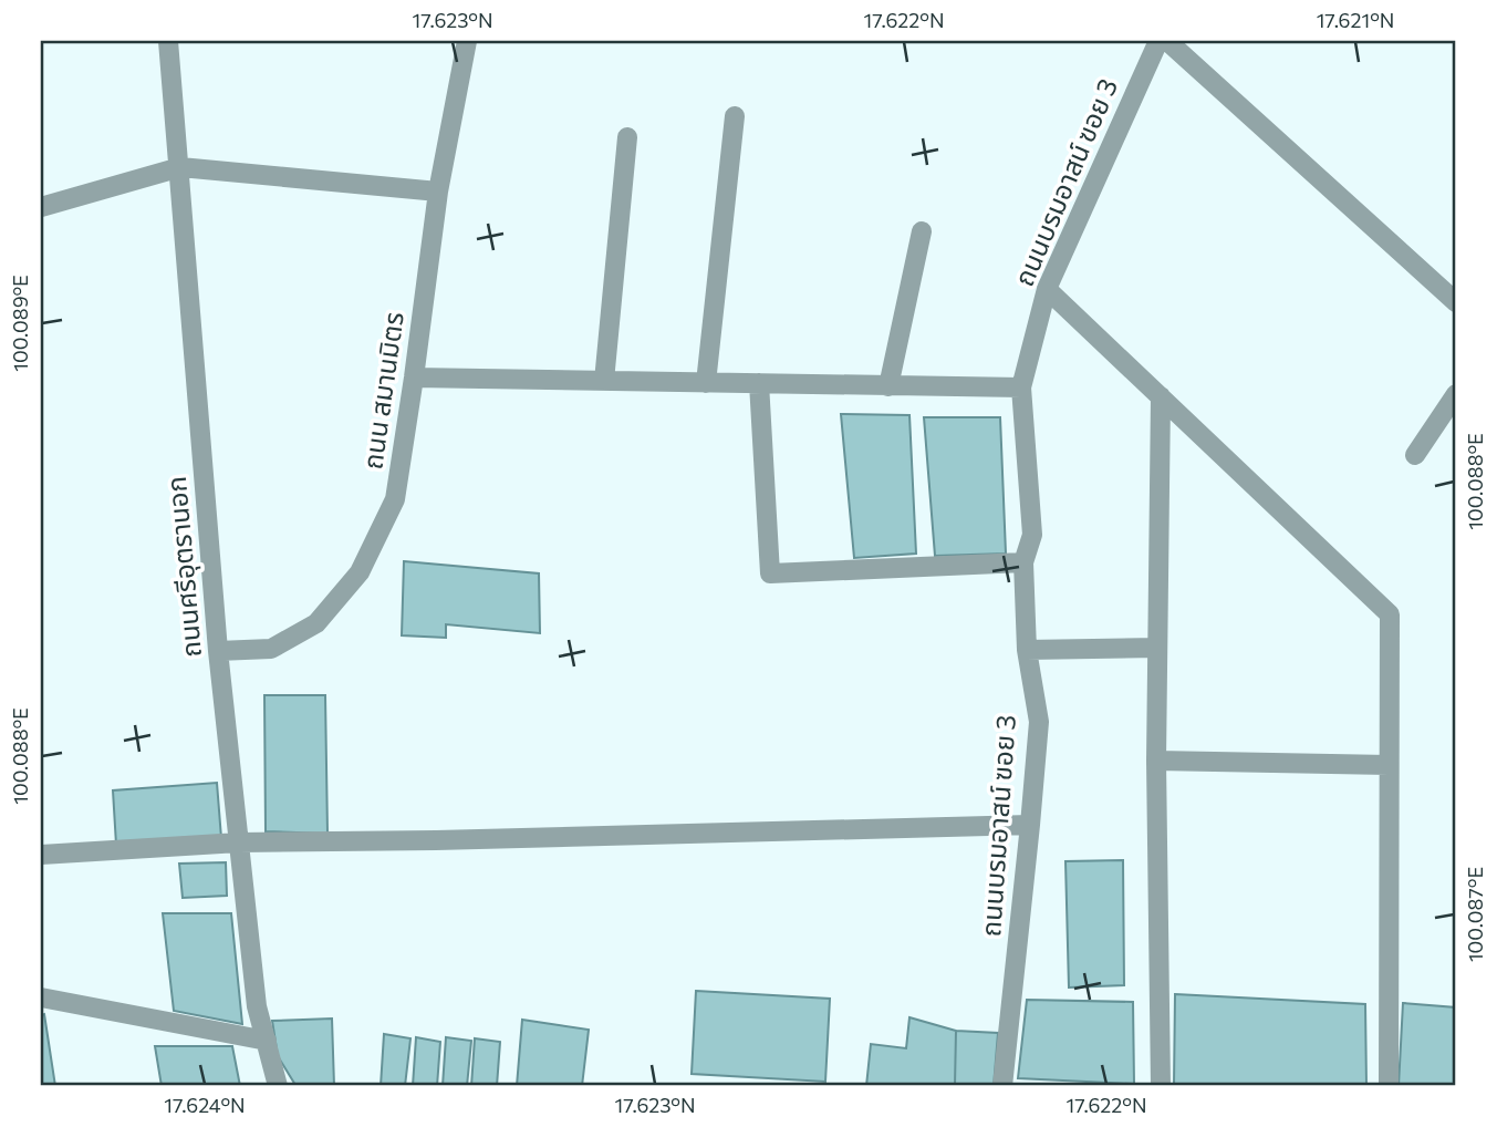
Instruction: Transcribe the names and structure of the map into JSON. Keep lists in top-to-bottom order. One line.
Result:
{"streets":{"street":["ถนนบรมอาสน์ ฃอย 3","ถนน สมานมิตร","ถนนศรีอุตรานอก"]},"crossings":[["ถนน สมานมิตร","ถนนศรีอุตรานอก"]],"coordinates":["17.623°N","17.622°N","17.621°N","100.089°E","100.088°E","100.087°E","17.624°N"]}
